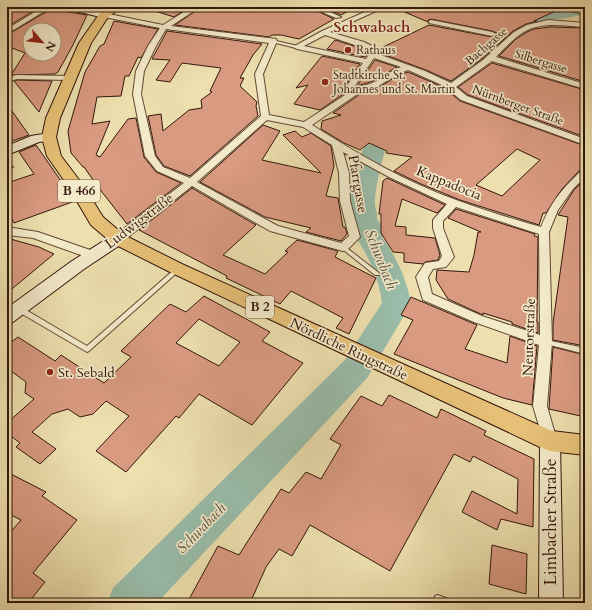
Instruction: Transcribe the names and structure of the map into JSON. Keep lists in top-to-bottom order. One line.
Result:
{"streets":{"main road":["B 466","Ludwigstraße","B 2","Nördliche Ringstraße","Limbacher Straße"],"street":["Bachgasse","Silbergasse","Nürnberger Straße","Kappadocia","Pfarrgasse","Neutorstraße"]},"crossings":[["Bachgasse","Silbergasse"],["Bachgasse","Nürnberger Straße"],["Kappadocia","Pfarrgasse"],["Kappadocia","Neutorstraße"],["Pfarrgasse","Ludwigstraße"],["B 466","Ludwigstraße"],["B 466","Nördliche Ringstraße"],["Ludwigstraße","Nördliche Ringstraße"],["Neutorstraße","Nördliche Ringstraße"],["Neutorstraße","Limbacher Straße"],["Nördliche Ringstraße","Limbacher Straße"]],"districts":["Schwabach"],"water":["Schwabach"],"places":["Rathaus","Stadtkirche St. Johannes und St. Martin","St. Sebald"],"north":"bottom right"}
